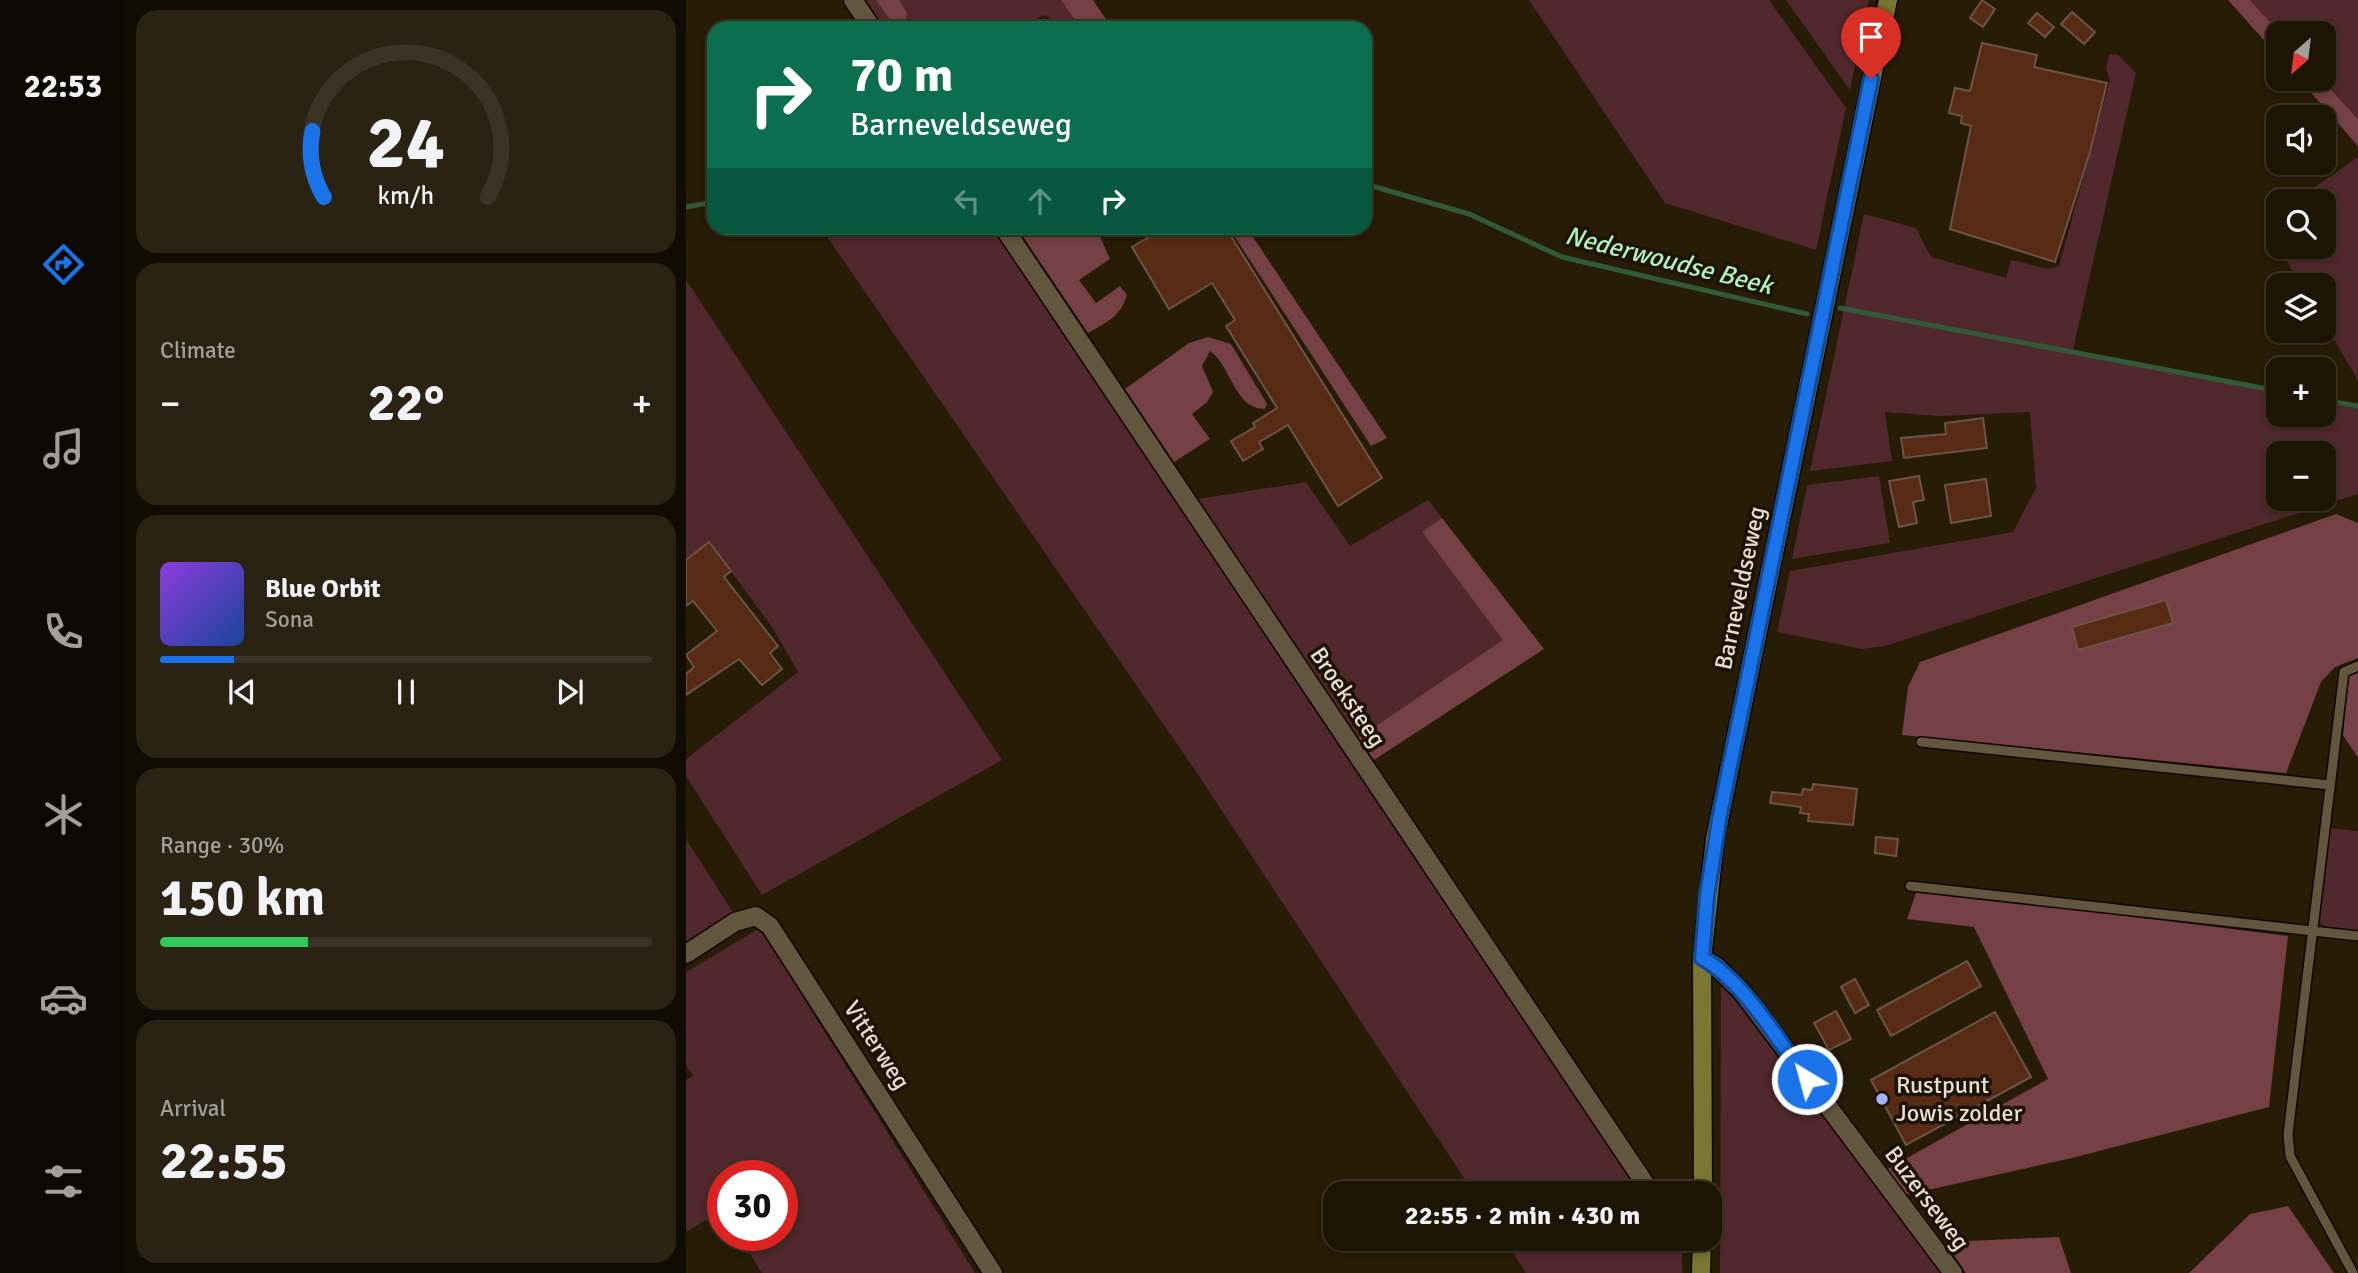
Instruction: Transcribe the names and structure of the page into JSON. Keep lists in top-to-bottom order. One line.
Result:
{"streets":{"main road":["Barneveldseweg"],"street":["Broeksteeg","Vitterweg","Buzerseweg"]},"crossings":[["Barneveldseweg","Buzerseweg"]],"water":["Nederwoudse Beek"],"places":["Rustpunt Jowis zolder"],"north":"bottom left","page":{"tabs":"22:53","map_buttons":["+","−"],"turn":["70 m","Barneveldseweg"],"tile":["Climate",["Range · 30%","150 km"],["Arrival","22:55"]],"heat":["−","22°","+"],"song":["Blue Orbit","Sona"],"limit":"30","trip":"22:55 · 2 min · 430 m","gauge":["24","km/h"]}}
